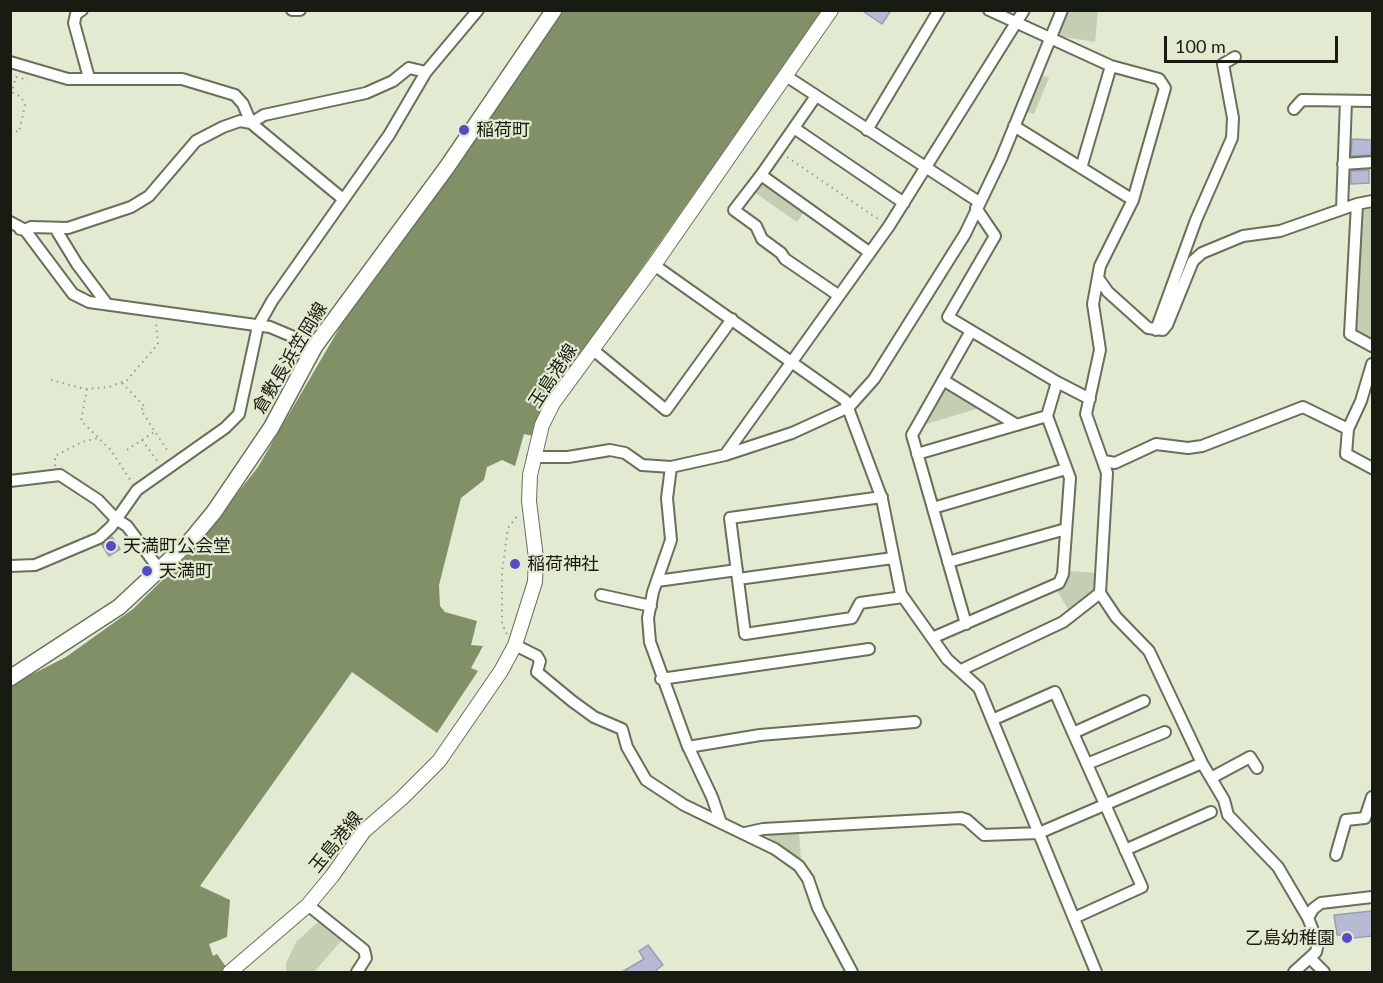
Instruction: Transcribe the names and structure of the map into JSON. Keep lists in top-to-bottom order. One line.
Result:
{"streets":{"main road":["倉敷長浜笠岡線","玉島港線"]},"places":["稲荷町","天満町公会堂","稲荷神社","天満町","乙島幼稚園"],"scale_bar":"100 m"}
